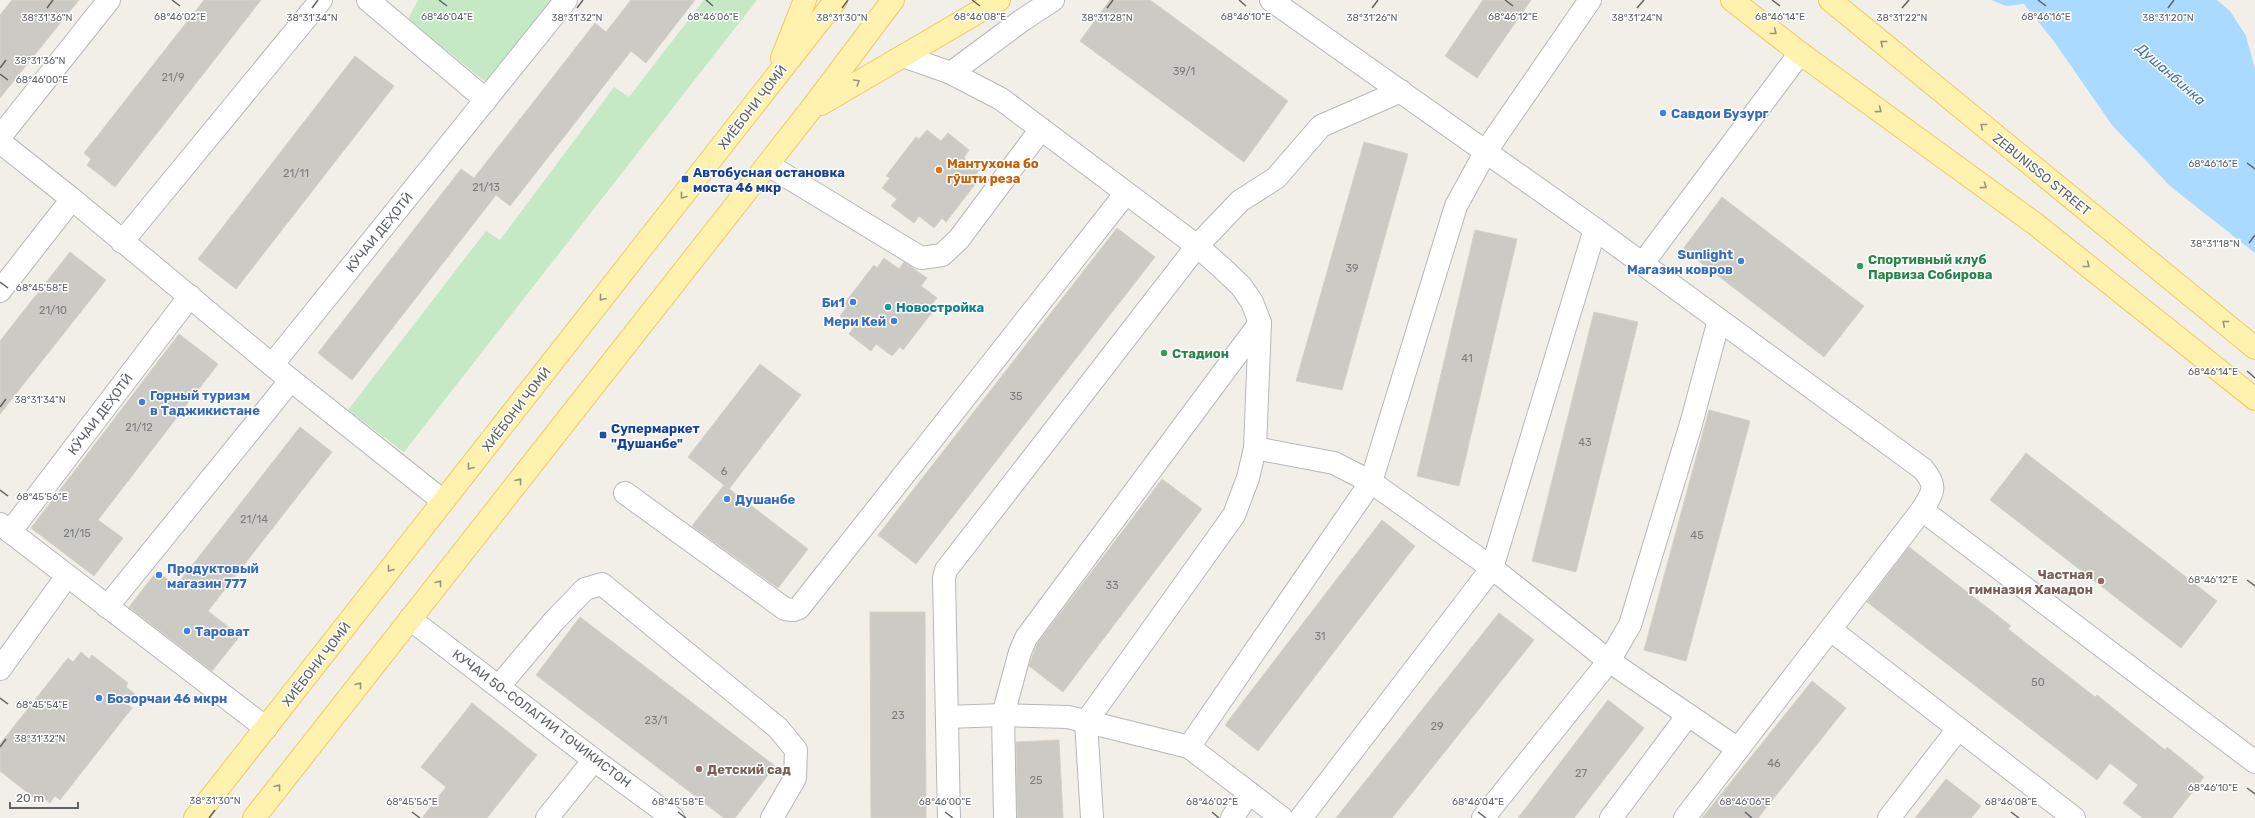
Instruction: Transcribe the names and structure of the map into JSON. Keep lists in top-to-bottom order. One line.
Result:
{"streets":{"main road":["ХИЁБОНИ ҶОМӢ","ZEBUNISSO STREET"],"street":["КӮЧАИ ДЕҲОТӢ","КУЧАИ 50-СОЛАГИИ ТОЧИКИСТОН"]},"crossings":[["ХИЁБОНИ ҶОМӢ","КӮЧАИ ДЕҲОТӢ"]],"water":["Душанбинка"],"places":{"other":["Савдои Бузург","Мантухона бо гӯшти реза","Sunlight Магазин ковров","Спортивный клуб Парвиза Собирова","Би1","Новостройка","Мери Кей","Стадион","Горный туризм в Таджикистане","Душанбе","Продуктовый магазин 777","Частная гимназия Хамадон","Тароват","Бозорчаи 46 мкрн","Детский сад"],"transit":["Автобусная остановка моста 46 мкр","Супермаркет \"Душанбе\""]},"house_numbers":["39/1","21/9","21/11","21/13","39","21/10","41","35","21/12","43","6","21/14","21/15","45","33","31","50","23","23/1","29","46","27","25"],"scale_bar":"20 m","coordinates":["68°46'02\"E","68°46'06\"E","68°46'08\"E","68°46'10\"E","68°46'12\"E","68°46'14\"E","68°46'16\"E","68°46'04\"E","38°31'36\"N","38°31'34\"N","38°31'32\"N","38°31'30\"N","38°31'28\"N","38°31'26\"N","38°31'24\"N","38°31'22\"N","38°31'20\"N","68°46'00\"E","38°31'18\"N","68°45'58\"E","68°45'56\"E","68°45'54\"E"]}
